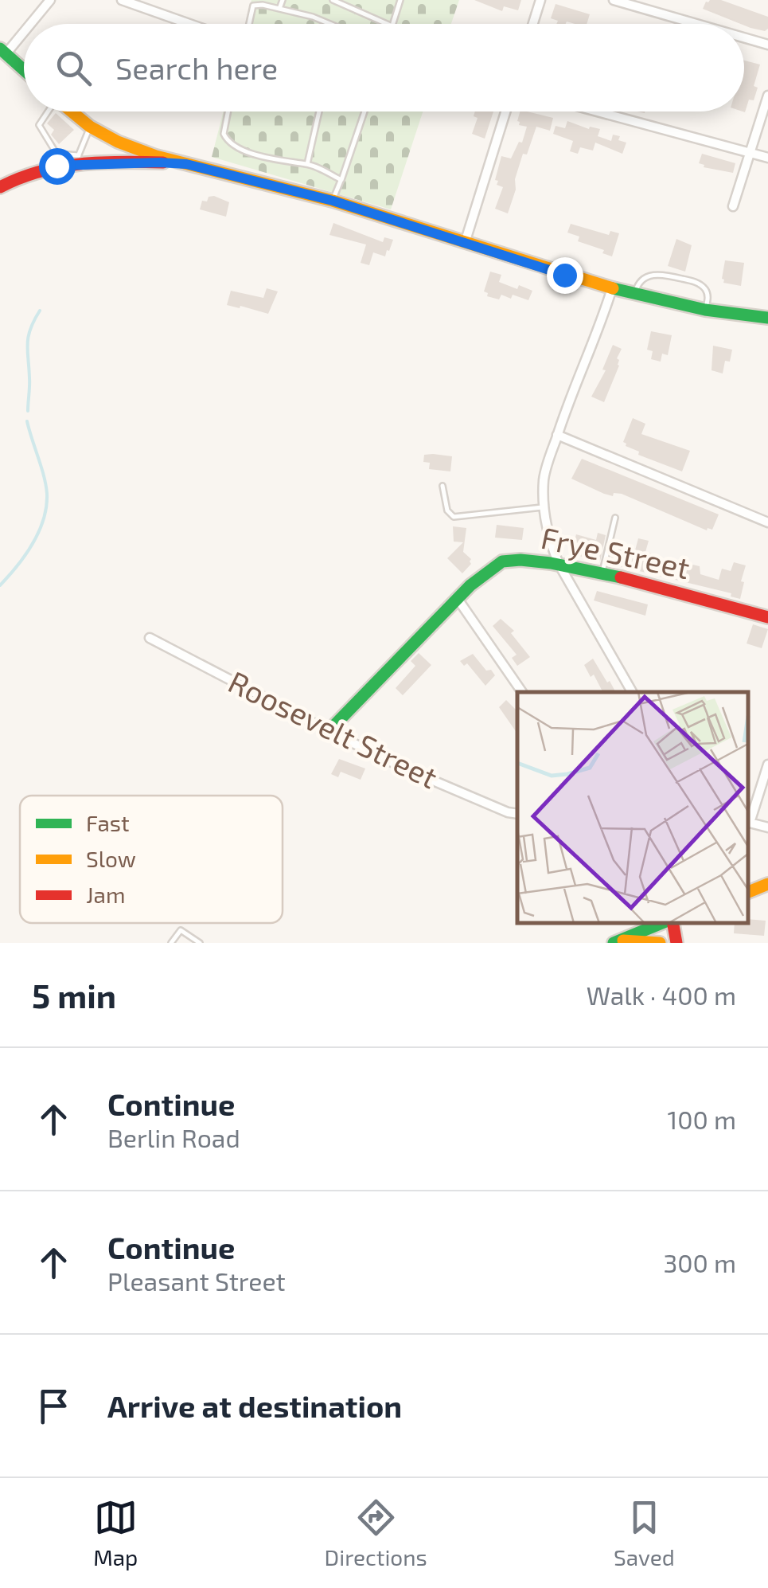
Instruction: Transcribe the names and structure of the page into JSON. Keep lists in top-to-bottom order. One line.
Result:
{"streets":{"street":["Frye Street","Roosevelt Street"]},"crossings":[["Frye Street","Roosevelt Street"]],"legend":["Fast","Slow","Jam"],"page":{"search":"Search here","heading":["5 min","Walk · 400 m"],"list":[["Continue","Berlin Road","100 m"],["Continue","Pleasant Street","300 m"],"Arrive at destination"],"nav":["Map","Directions","Saved"]}}
